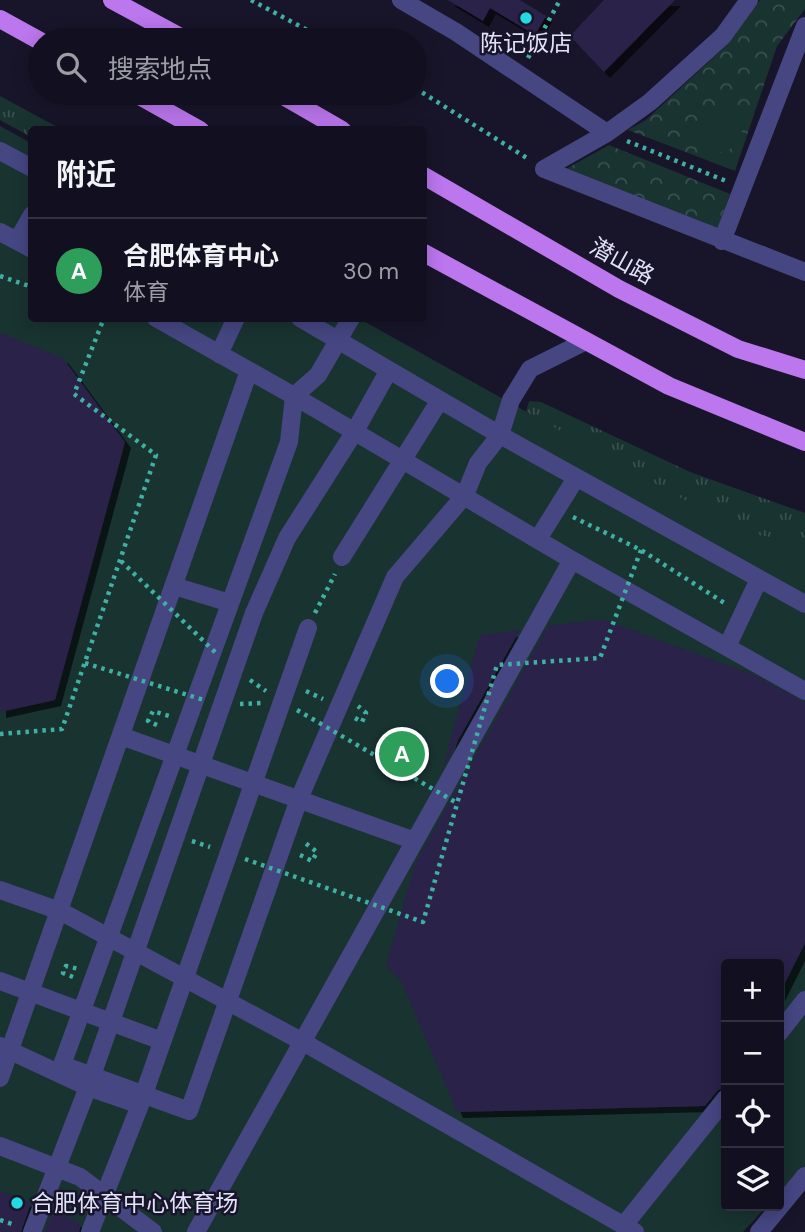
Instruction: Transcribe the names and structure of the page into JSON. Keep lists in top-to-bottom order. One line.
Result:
{"streets":{"main road":["潜山路"]},"places":["陈记饭店","合肥体育中心体育场"],"page":{"search":"搜索地点","heading":"附近","list":[{"mark":"A","name":"合肥体育中心","note":"体育","value":"30 m"}],"pins":"A","map_buttons":["+","−"]}}
